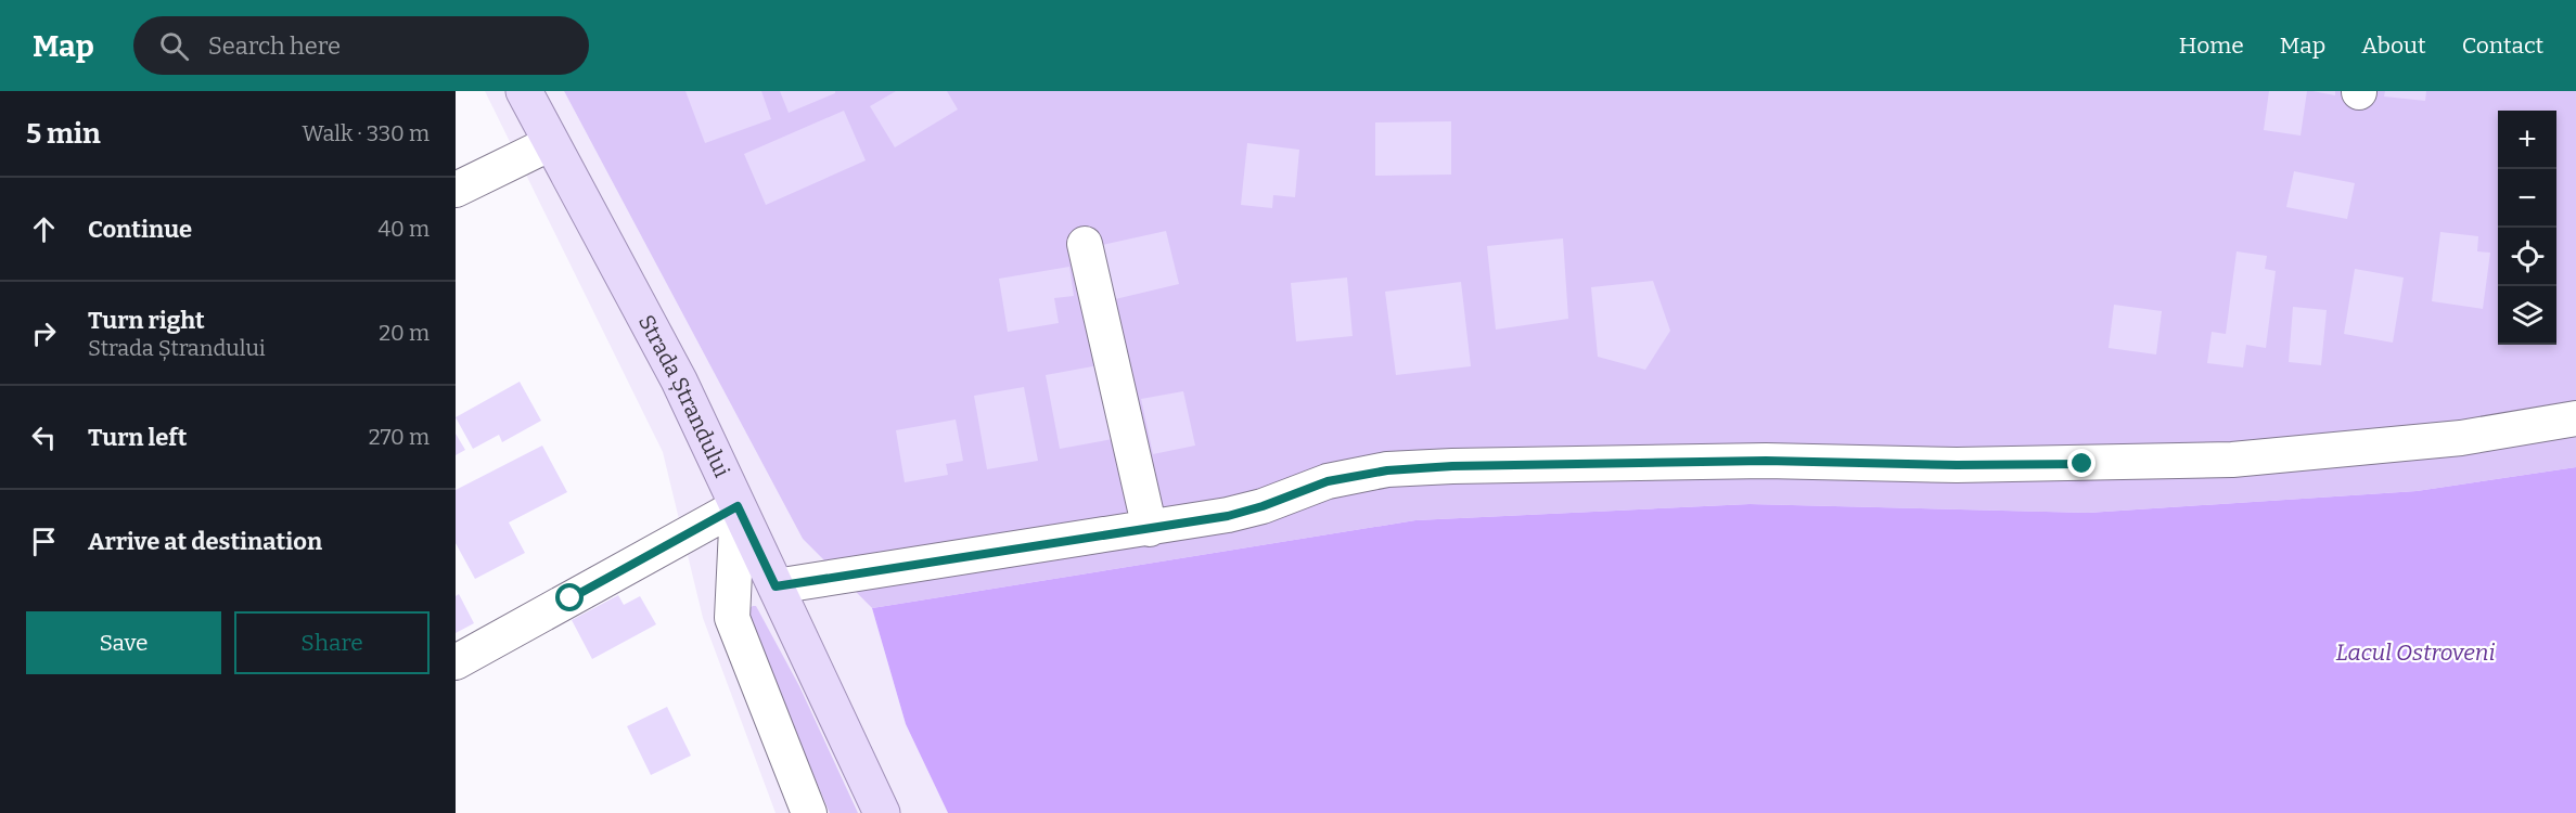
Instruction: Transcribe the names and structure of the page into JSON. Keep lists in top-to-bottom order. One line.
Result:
{"streets":{"main road":["Strada Ștrandului"]},"water":["Lacul Ostroveni"],"page":{"header":"Map","search":"Search here","nav":["Home","Map","About","Contact"],"heading":["5 min","Walk · 330 m"],"map_buttons":["+","−"],"list":[["Continue","40 m"],["Turn right","Strada Ștrandului","20 m"],["Turn left","270 m"],"Arrive at destination"],"buttons":["Save","Share"]}}
